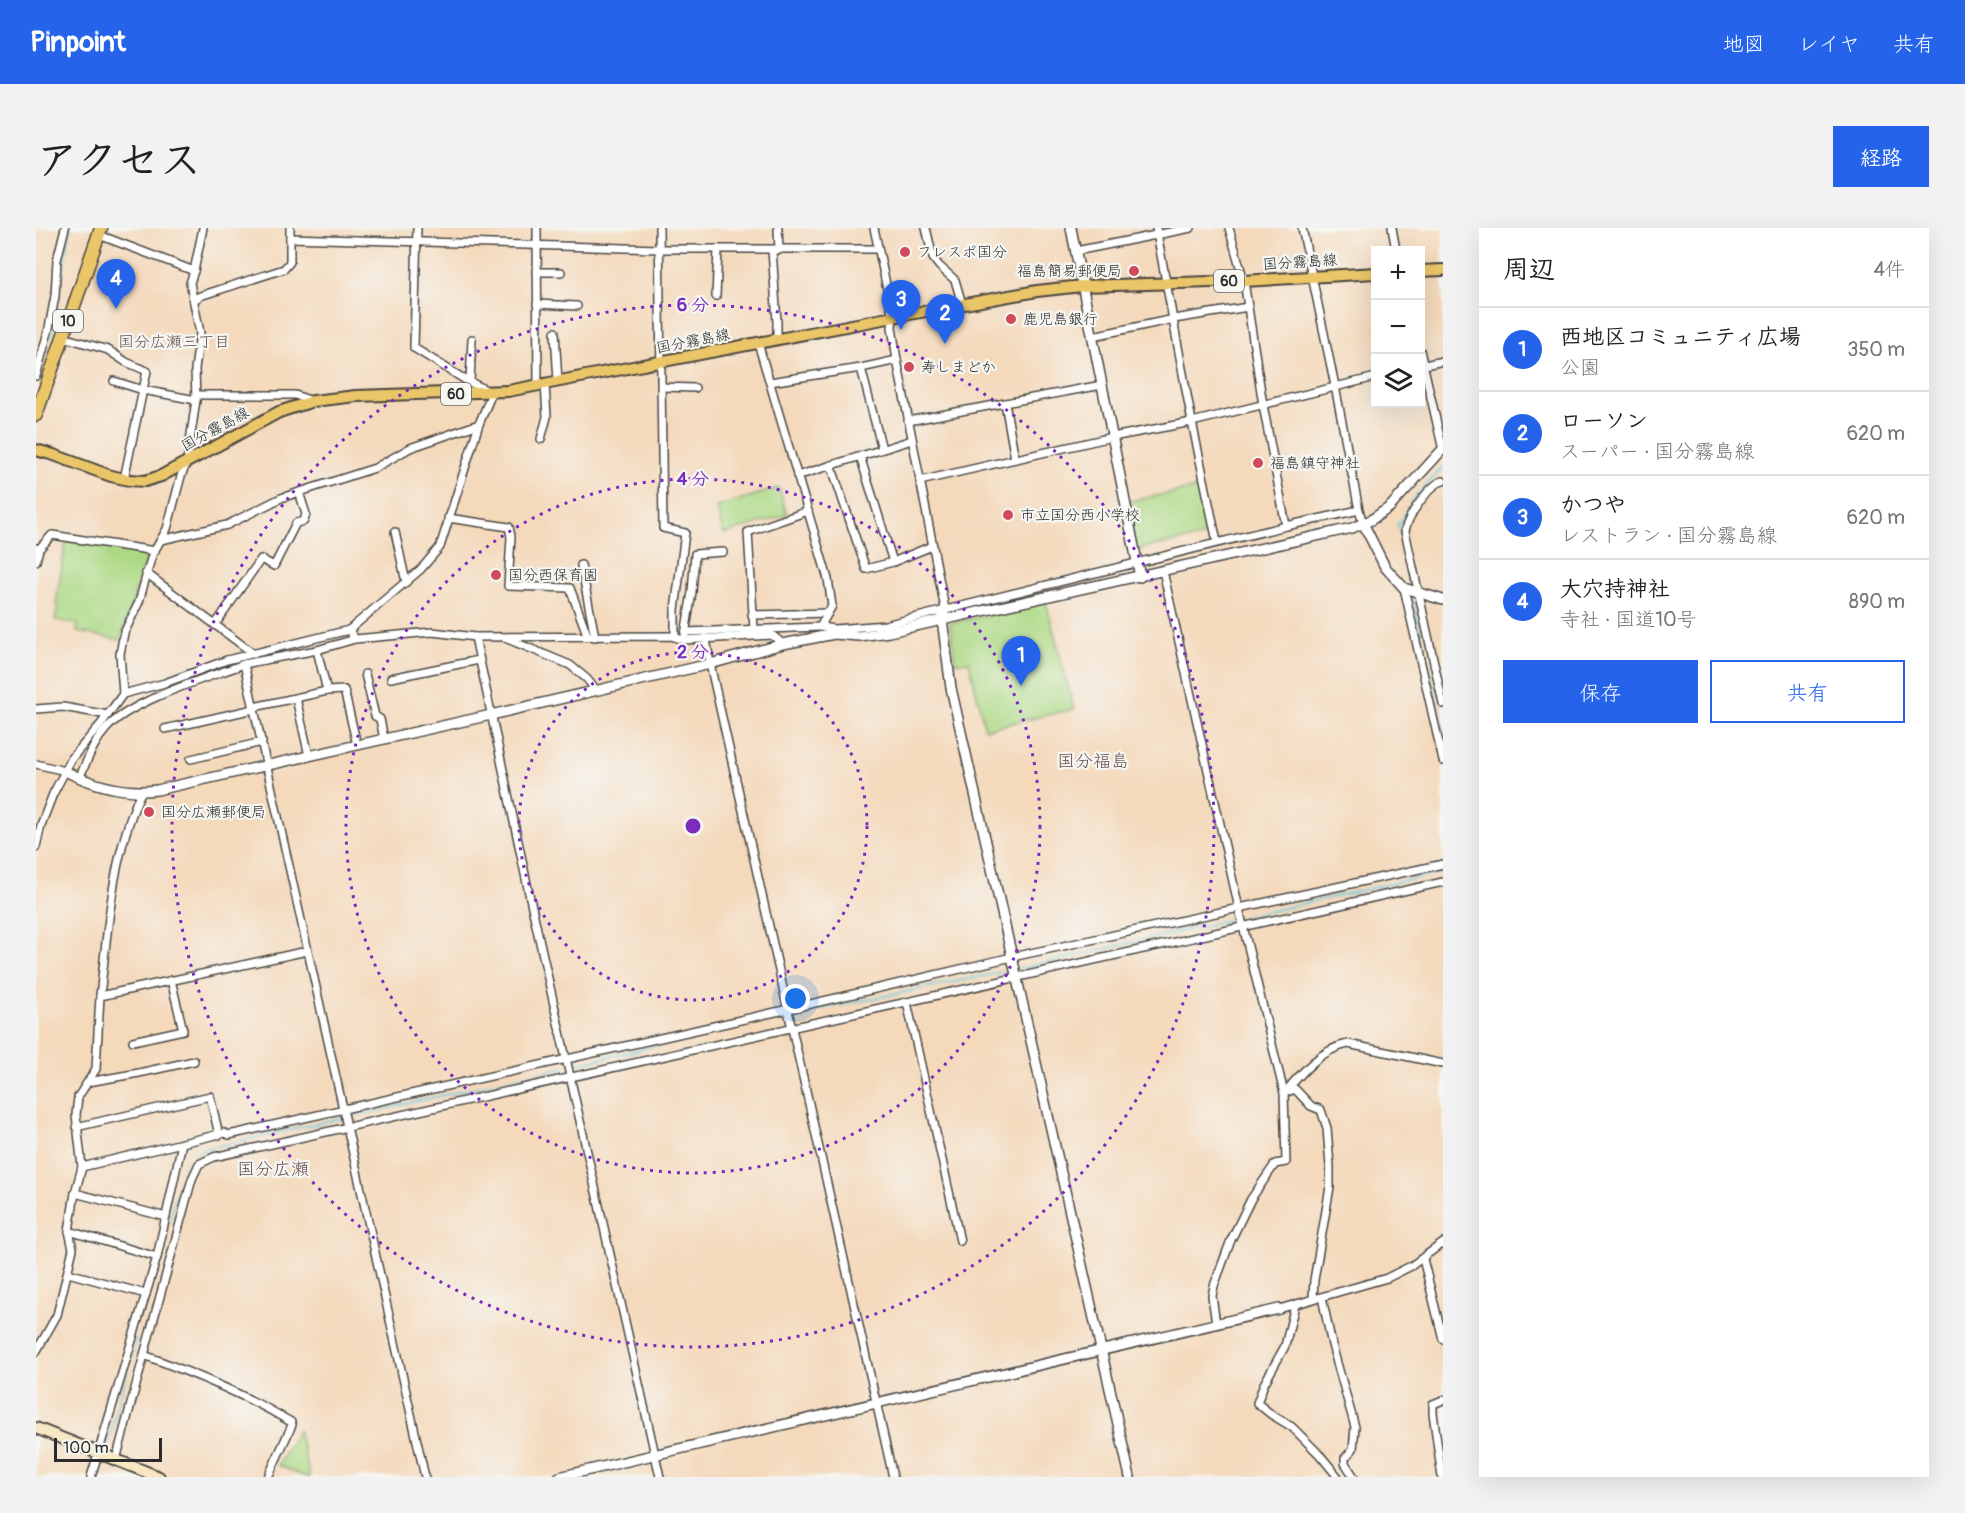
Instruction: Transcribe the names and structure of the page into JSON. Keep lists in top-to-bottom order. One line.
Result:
{"streets":{"highway":["10"],"main road":["国分霧島線","60"]},"districts":["国分広瀬三丁目","国分福島","国分広瀬"],"places":["フレスポ国分","福島簡易郵便局","鹿児島銀行","寿しまどか","福島鎮守神社","市立国分西小学校","国分西保育園","国分広瀬郵便局"],"scale_bar":"100 m","page":{"header":"Pinpoint","nav":["地図","レイヤ","共有"],"title":"アクセス","buttons":["経路",["保存","共有"]],"heading":["周辺","4件"],"map_buttons":["+","−"],"pins":["4","3","2","1"],"list":[{"mark":"1","name":"西地区コミュニティ広場","note":"公園","value":"350 m"},{"mark":"2","name":"ローソン","note":"スーパー · 国分霧島線","value":"620 m"},{"mark":"3","name":"かつや","note":"レストラン · 国分霧島線","value":"620 m"},{"mark":"4","name":"大穴持神社","note":"寺社 · 国道10号","value":"890 m"}],"scale":"100 m"},"rings":["6 分","4 分","2 分"]}
